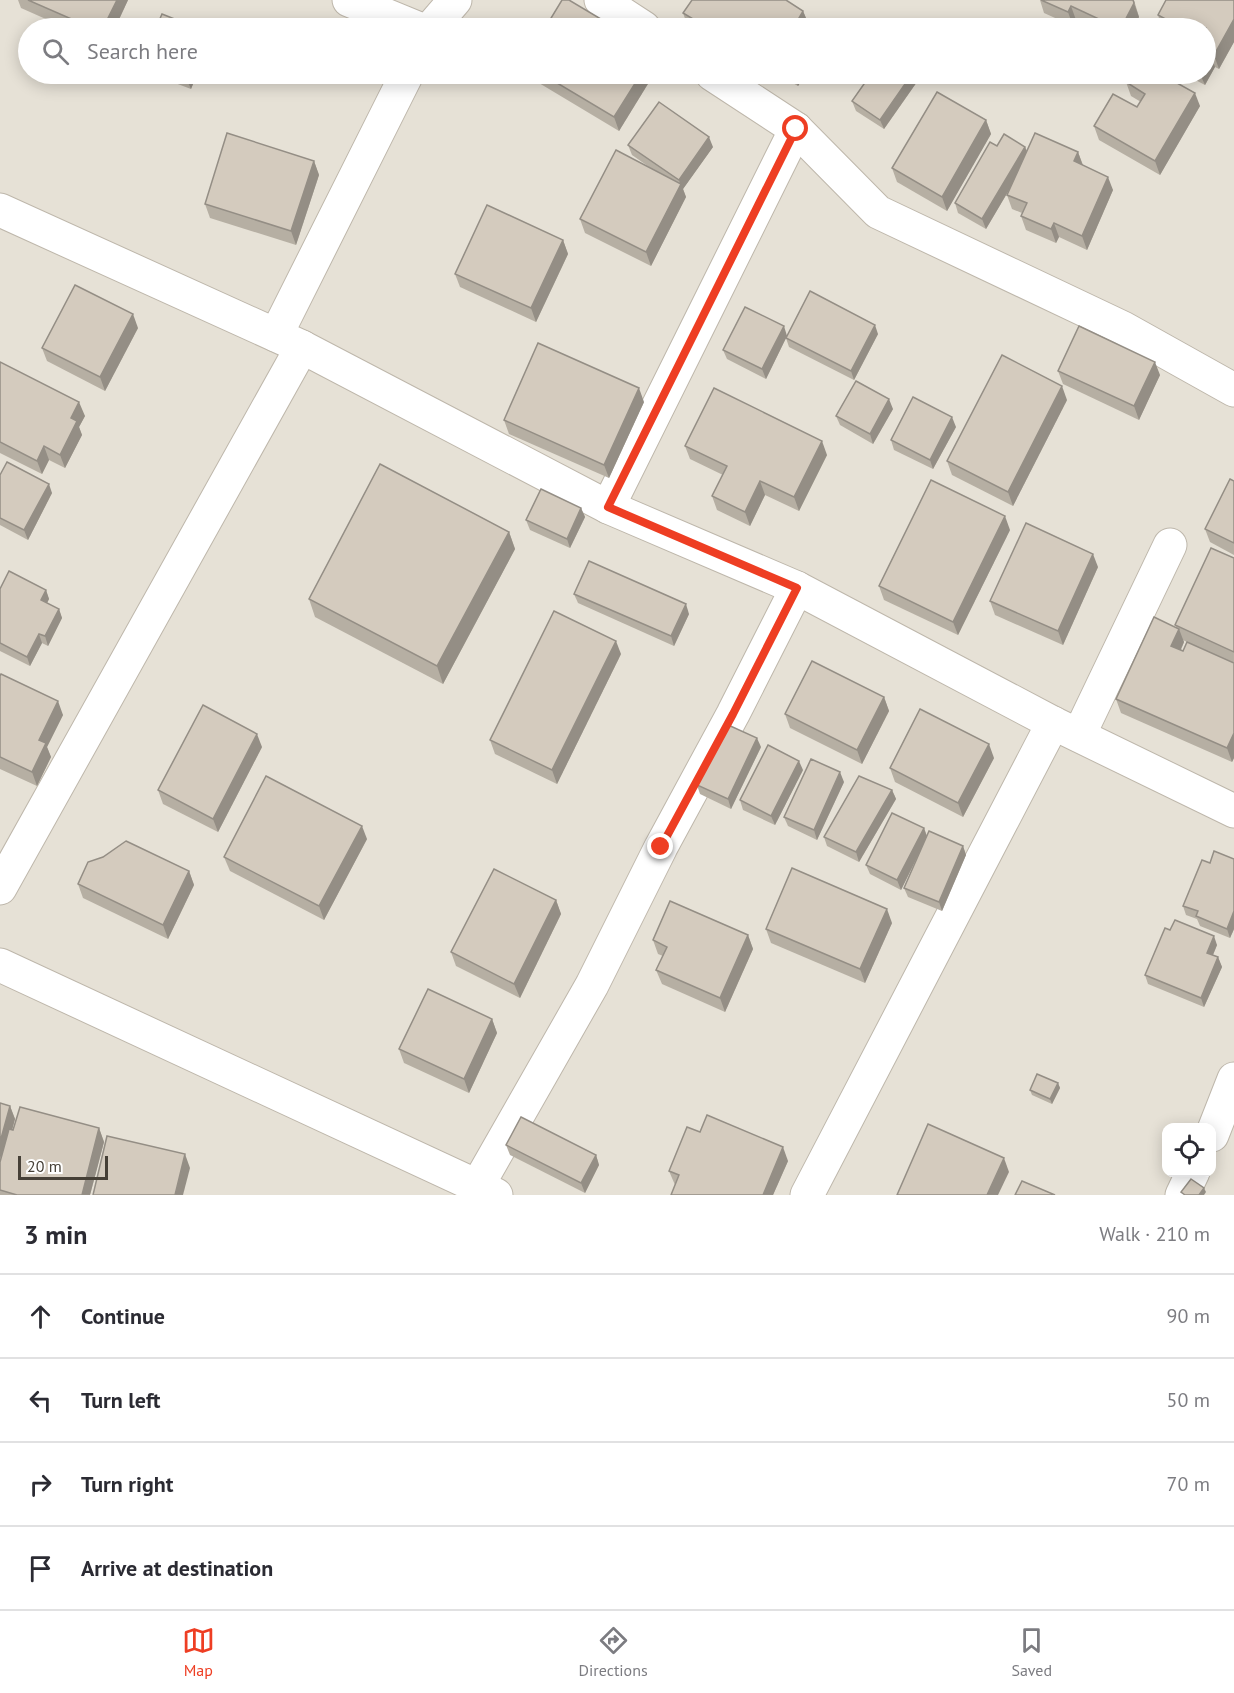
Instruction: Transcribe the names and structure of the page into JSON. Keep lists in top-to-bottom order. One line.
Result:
{"scale_bar":"20 m","page":{"search":"Search here","scale":"20 m","heading":["3 min","Walk · 210 m"],"list":[["Continue","90 m"],["Turn left","50 m"],["Turn right","70 m"],"Arrive at destination"],"nav":["Map","Directions","Saved"]}}
